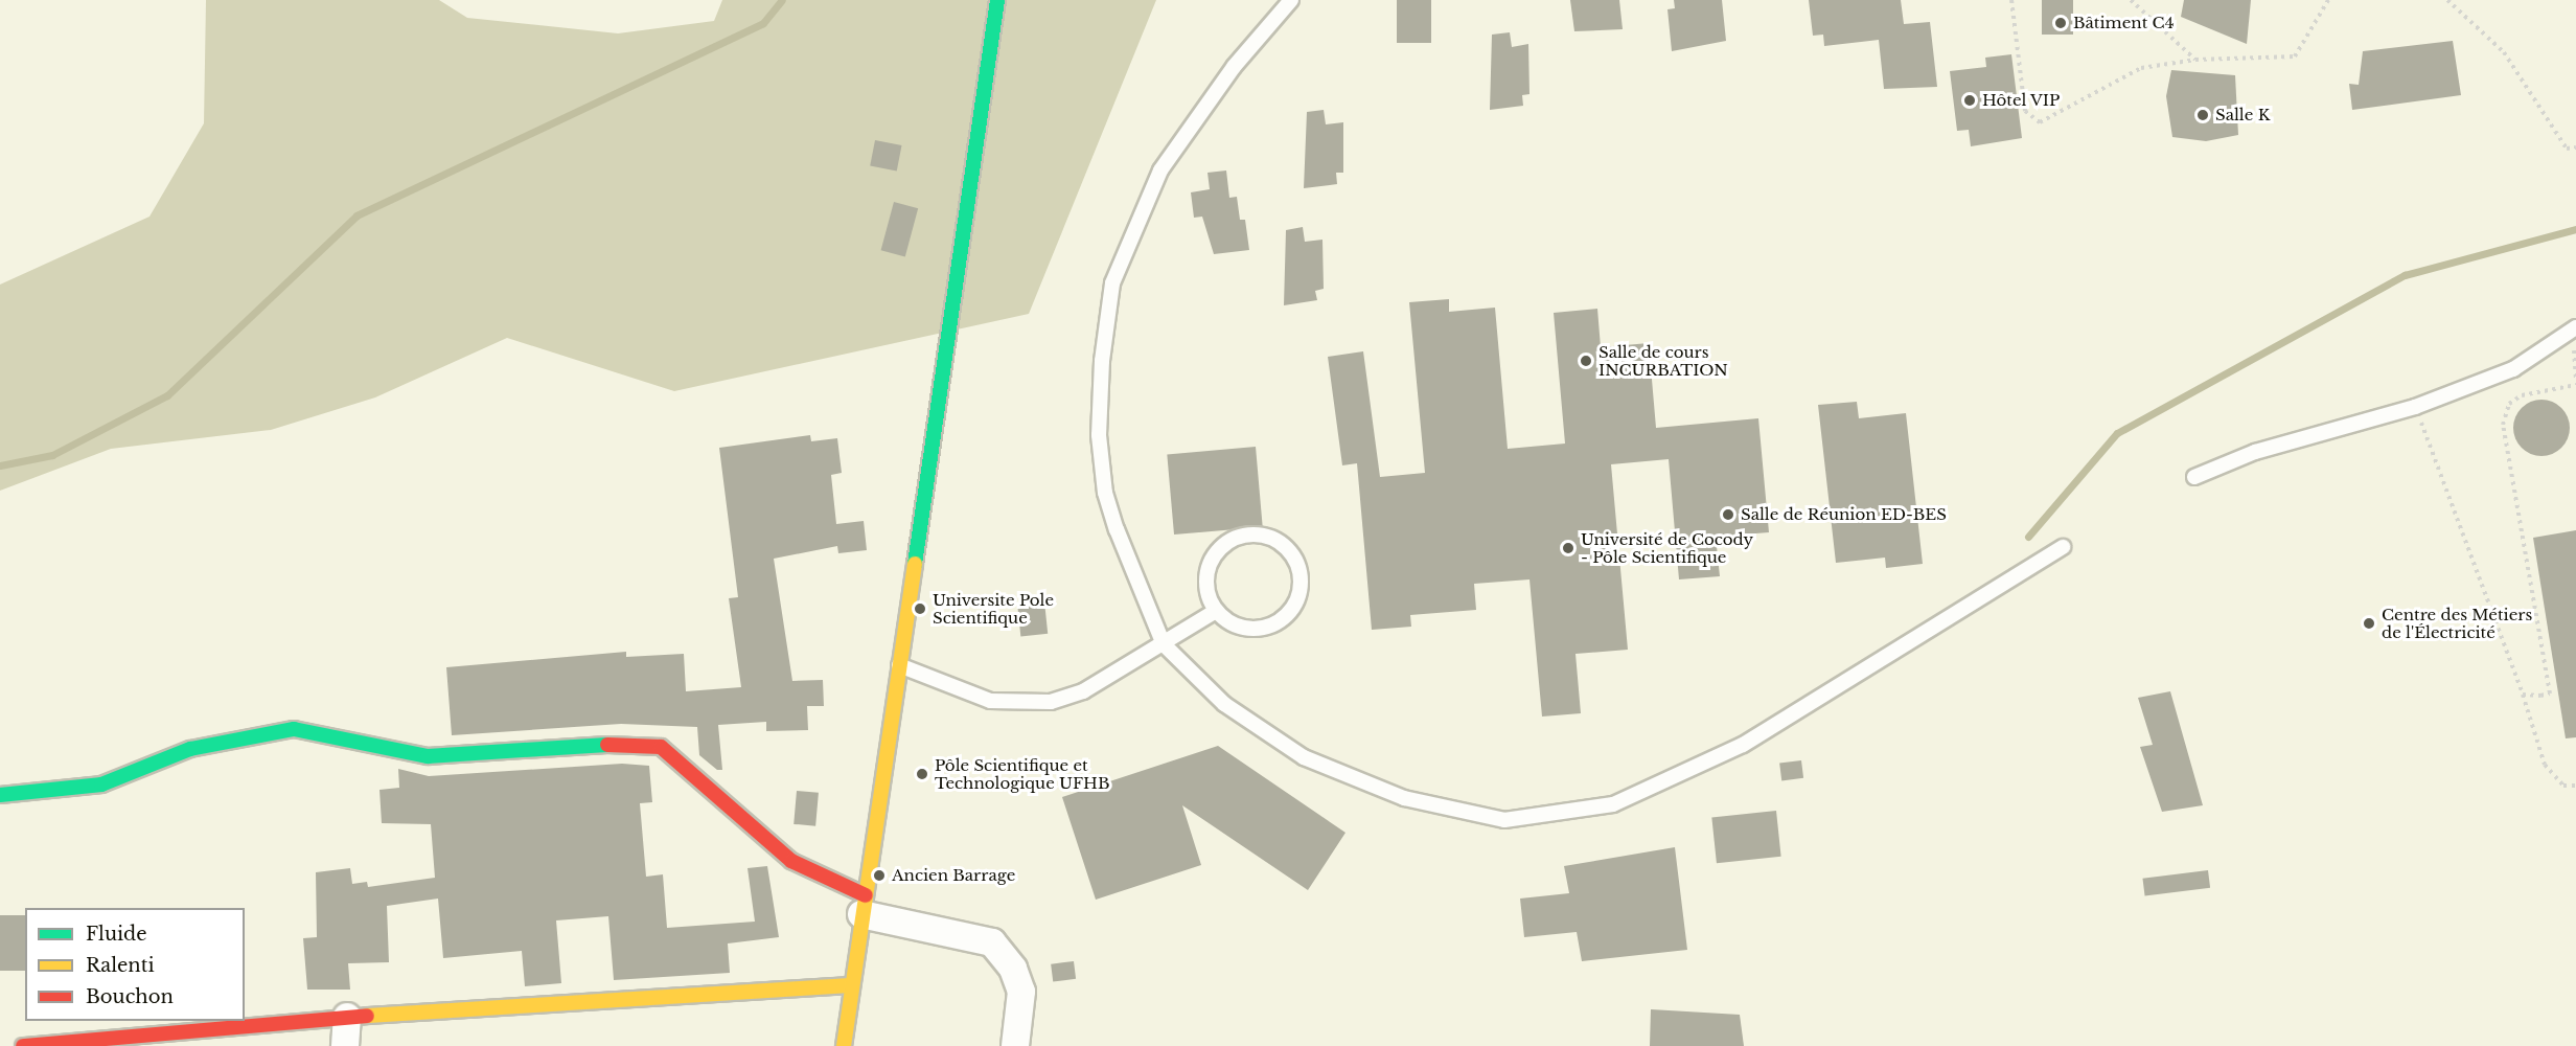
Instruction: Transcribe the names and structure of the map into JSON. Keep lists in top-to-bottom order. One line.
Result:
{"places":["Bâtiment C4","Hôtel VIP","Salle K","Salle de cours INCURBATION","Salle de Réunion ED-BES","Université de Cocody - Pôle Scientifique","Universite Pole Scientifique","Centre des Métiers de l'Électricité","Pôle Scientifique et Technologique UFHB","Ancien Barrage"],"legend":["Fluide","Ralenti","Bouchon"]}
